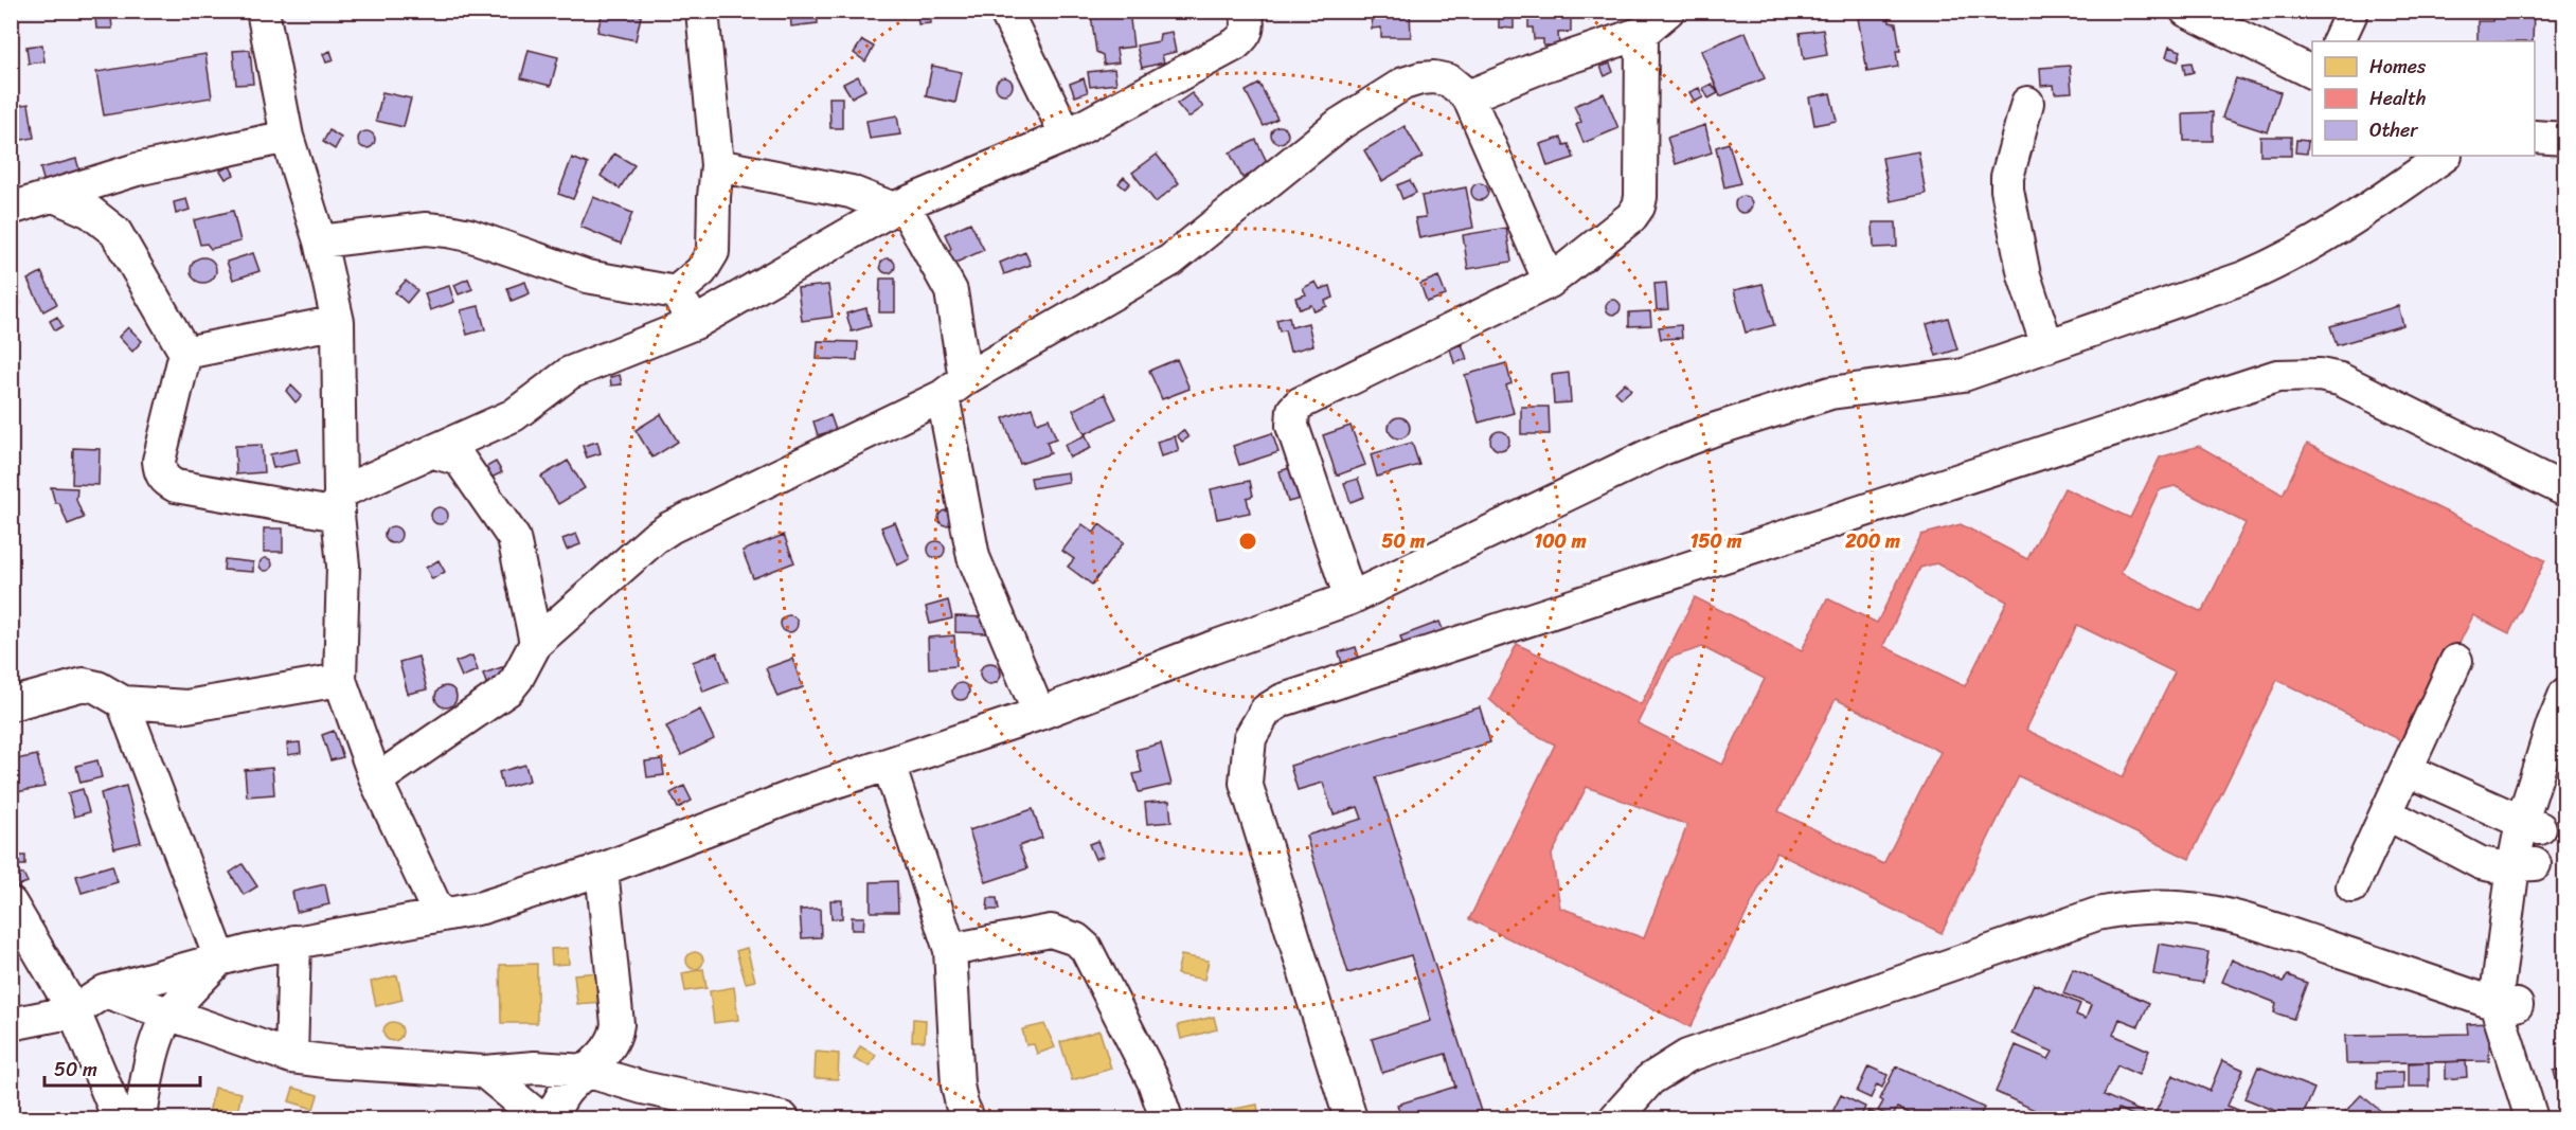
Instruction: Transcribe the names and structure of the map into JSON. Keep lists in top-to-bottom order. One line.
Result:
{"legend":["Homes","Health","Other"],"scale_bar":"50 m","rings":["50 m","100 m","150 m","200 m"]}
